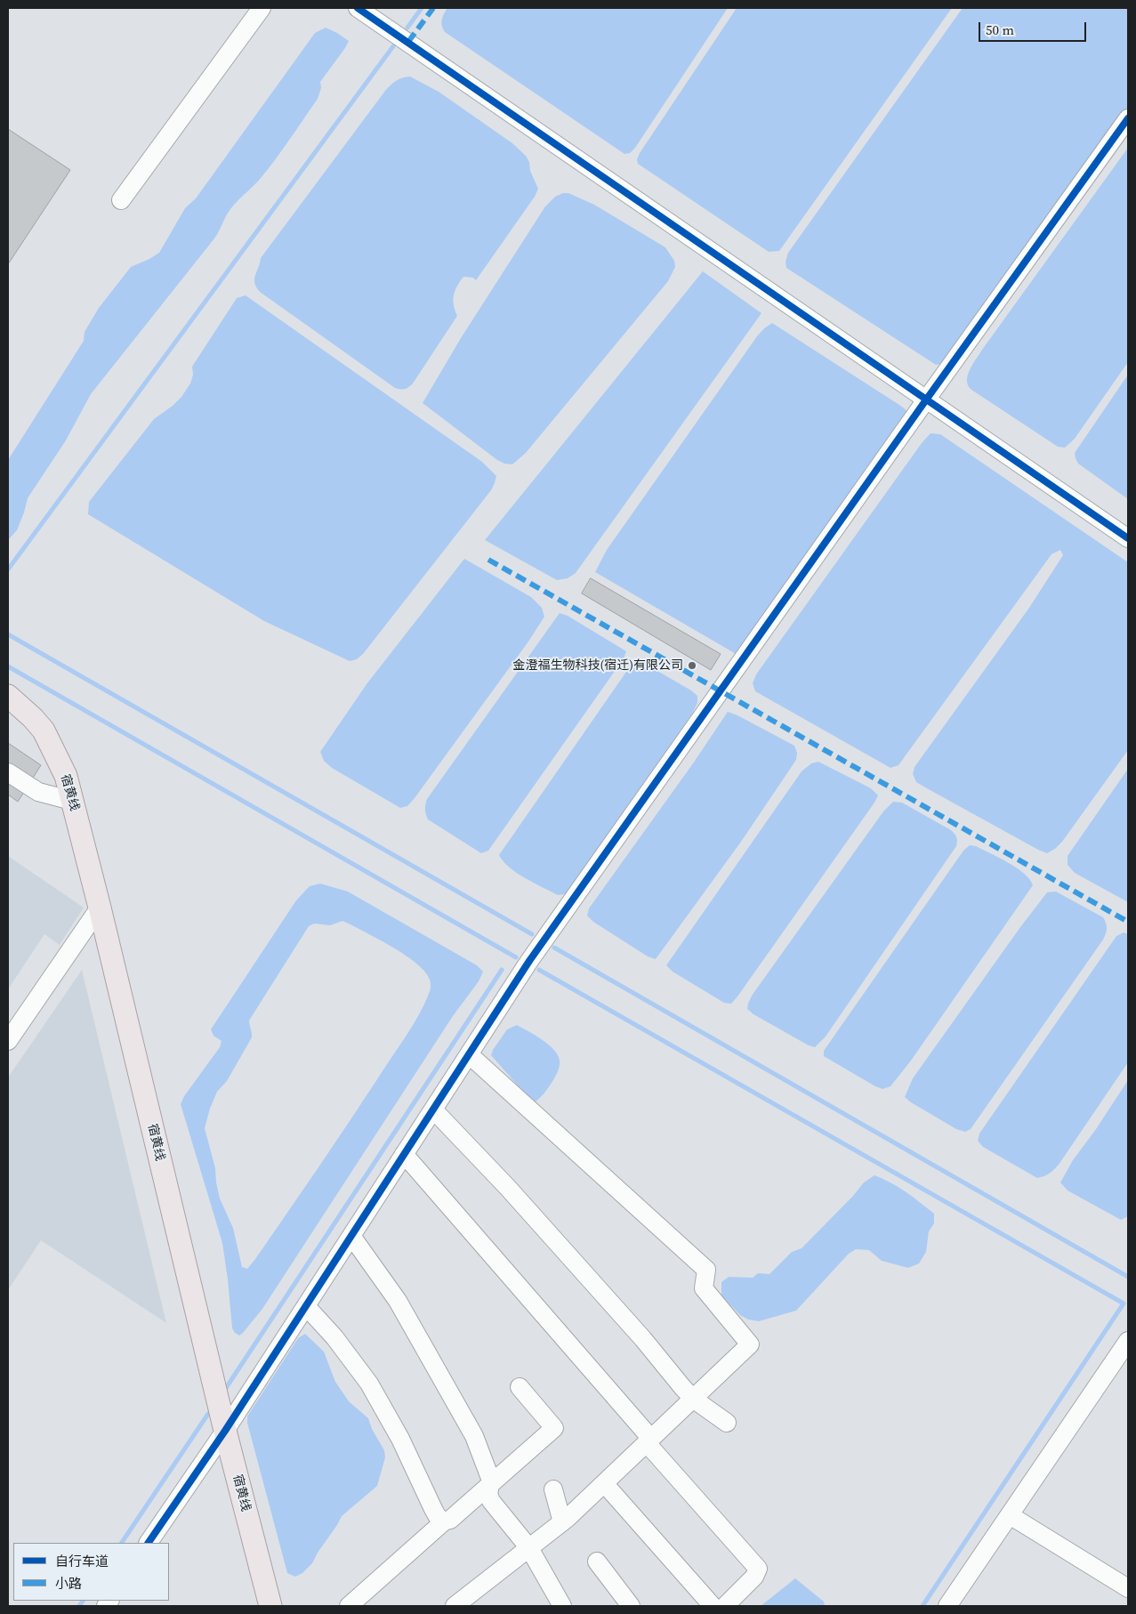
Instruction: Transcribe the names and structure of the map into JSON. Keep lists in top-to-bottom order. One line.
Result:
{"streets":{"main road":["宿黄线"]},"places":["金澄福生物科技(宿迁)有限公司"],"legend":["自行车道","小路"],"scale_bar":"50 m"}
